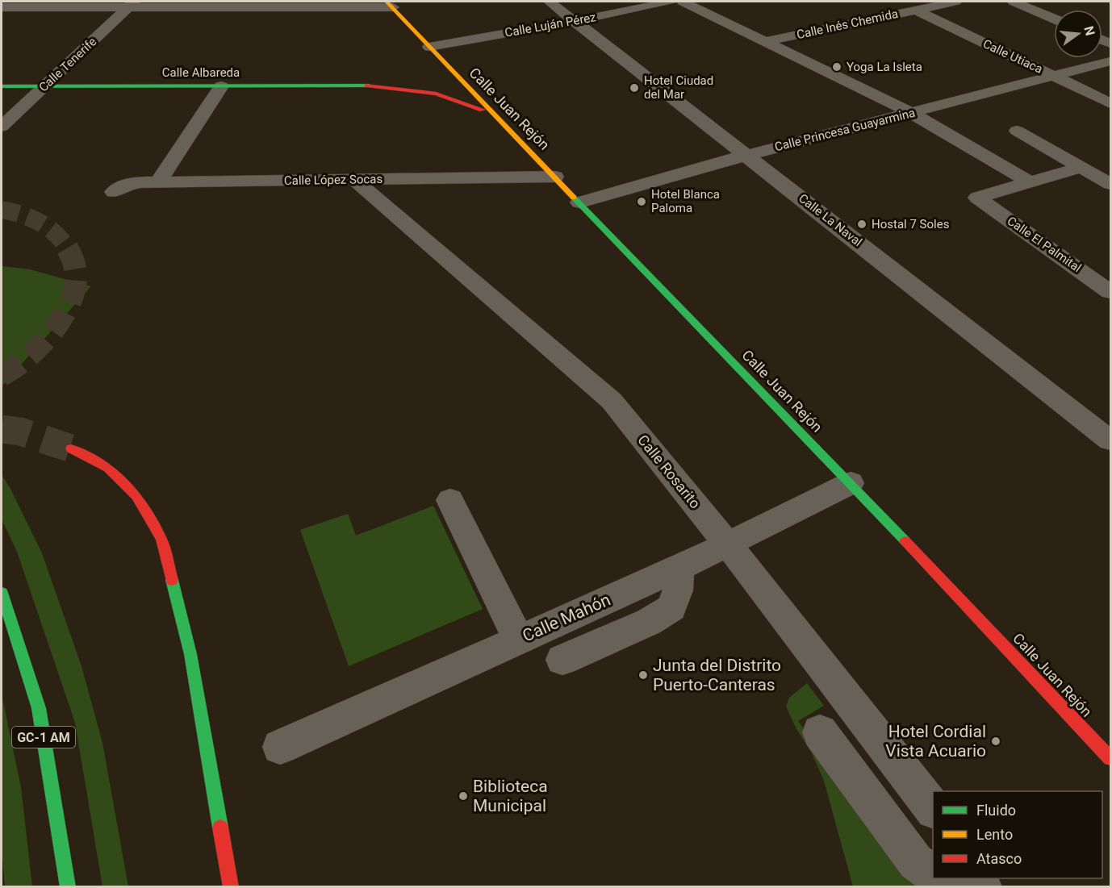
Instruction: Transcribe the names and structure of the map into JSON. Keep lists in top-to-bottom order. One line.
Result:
{"streets":{"main road":["Calle Albareda","Calle Juan Rejón","GC-1 AM"],"street":["Calle Inés Chemida","Calle Luján Pérez","Calle Utiaca","Calle Tenerife","Calle Princesa Guayarmina","Calle López Socas","Calle La Naval","Calle El Palmital","Calle Rosarito","Calle Mahón"]},"crossings":[["Calle Inés Chemida","Calle Utiaca"],["Calle Luján Pérez","Calle Juan Rejón"],["Calle Luján Pérez","Calle La Naval"],["Calle Utiaca","Calle Princesa Guayarmina"],["Calle Tenerife","Calle Albareda"],["Calle Albareda","Calle Juan Rejón"],["Calle Juan Rejón","Calle Princesa Guayarmina"],["Calle Juan Rejón","Calle López Socas"],["Calle Juan Rejón","Calle Mahón"],["Calle Princesa Guayarmina","Calle La Naval"],["Calle López Socas","Calle Rosarito"],["Calle Rosarito","Calle Mahón"]],"places":["Yoga La Isleta","Hotel Ciudad del Mar","Hotel Blanca Paloma","Hostal 7 Soles","Junta del Distrito Puerto-Canteras","Hotel Cordial Vista Acuario","Biblioteca Municipal"],"legend":["Fluido","Lento","Atasco"],"north":"right"}
